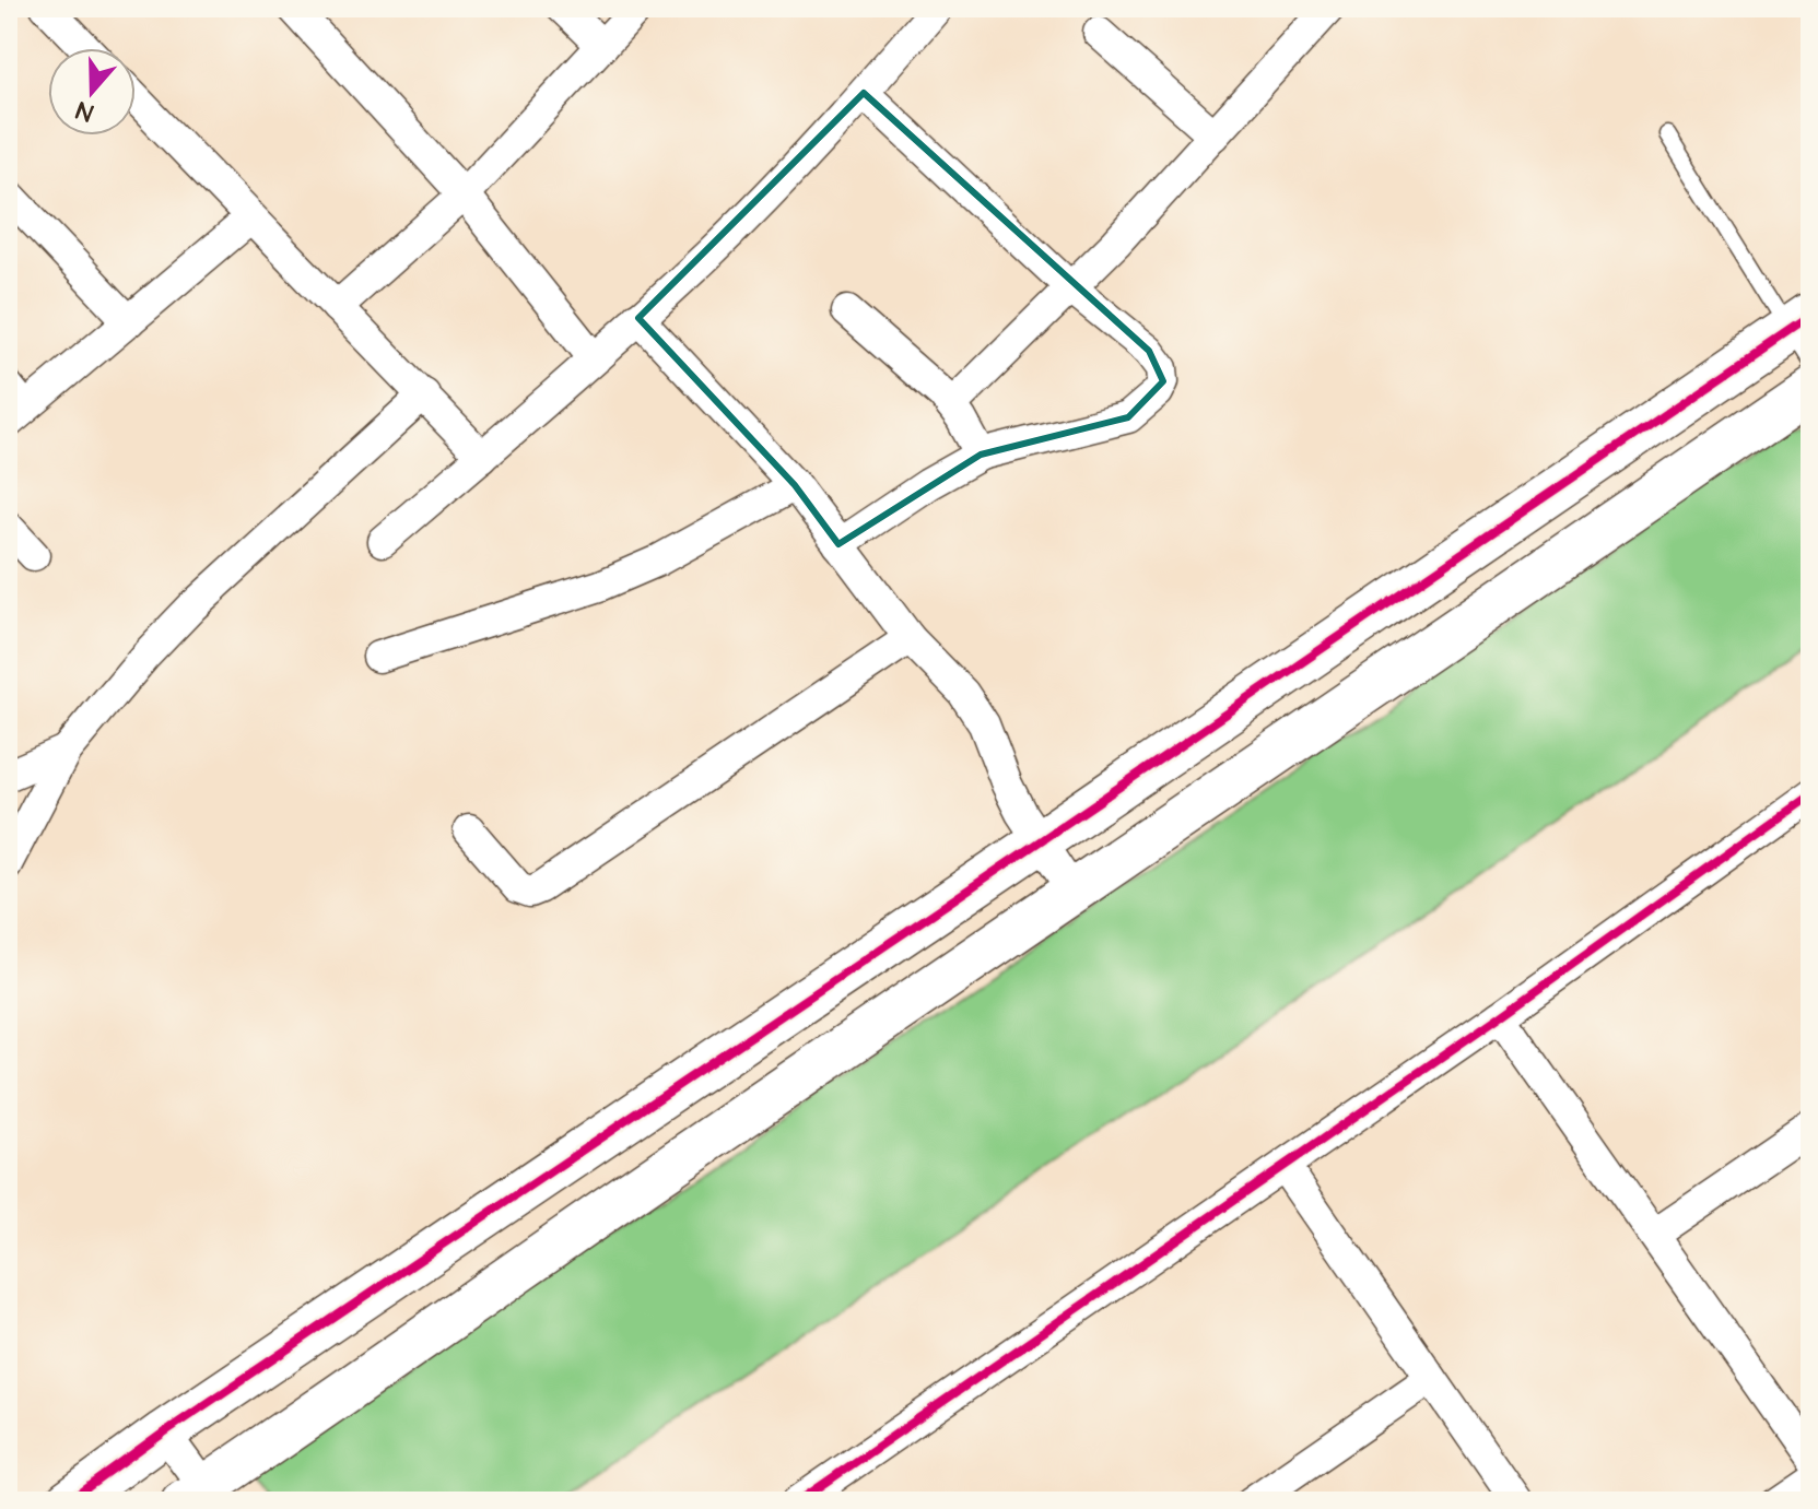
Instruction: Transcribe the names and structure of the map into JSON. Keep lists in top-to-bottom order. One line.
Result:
{"north":"bottom"}
